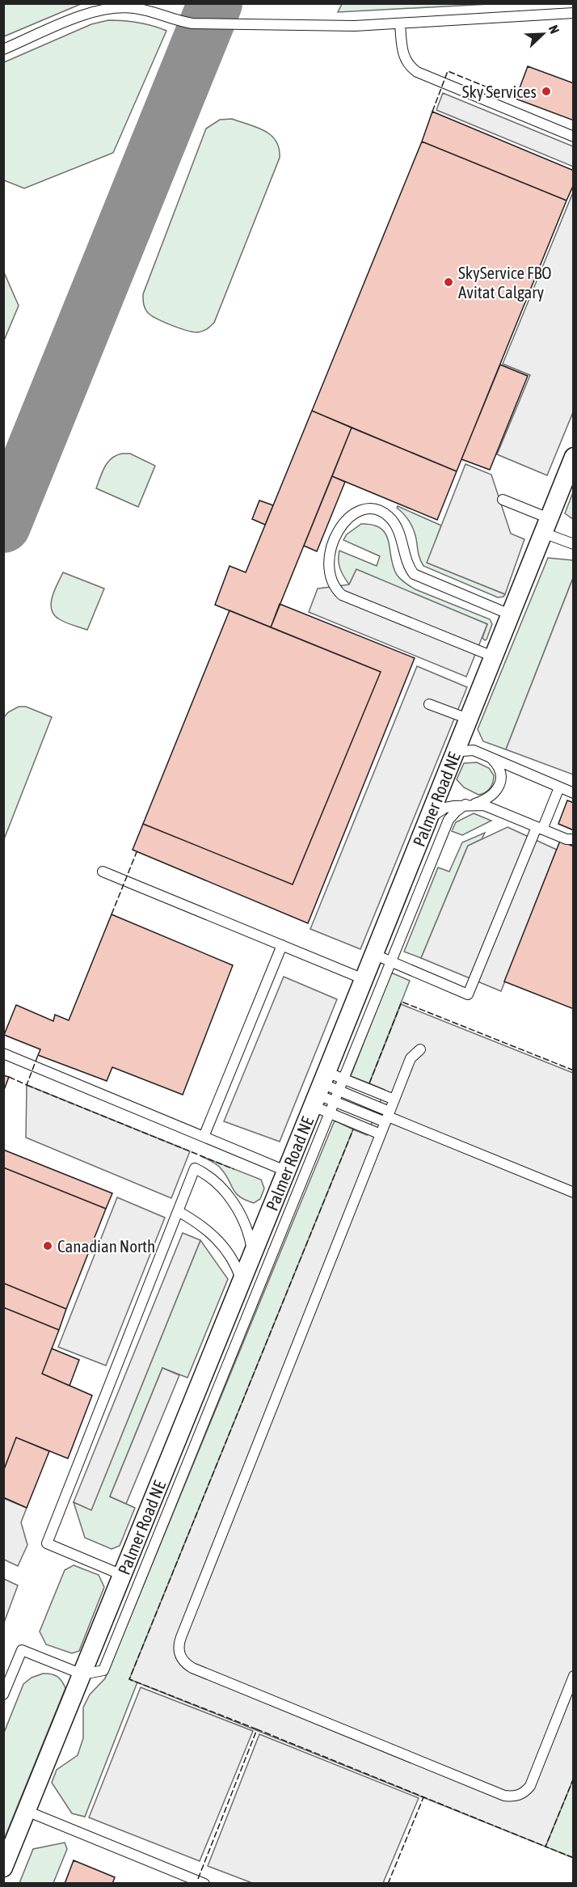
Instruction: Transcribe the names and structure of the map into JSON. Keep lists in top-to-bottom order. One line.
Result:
{"streets":{"street":["Palmer Road NE"]},"places":["Sky Services","SkyService FBO Avitat Calgary","Canadian North"],"north":"top right"}
